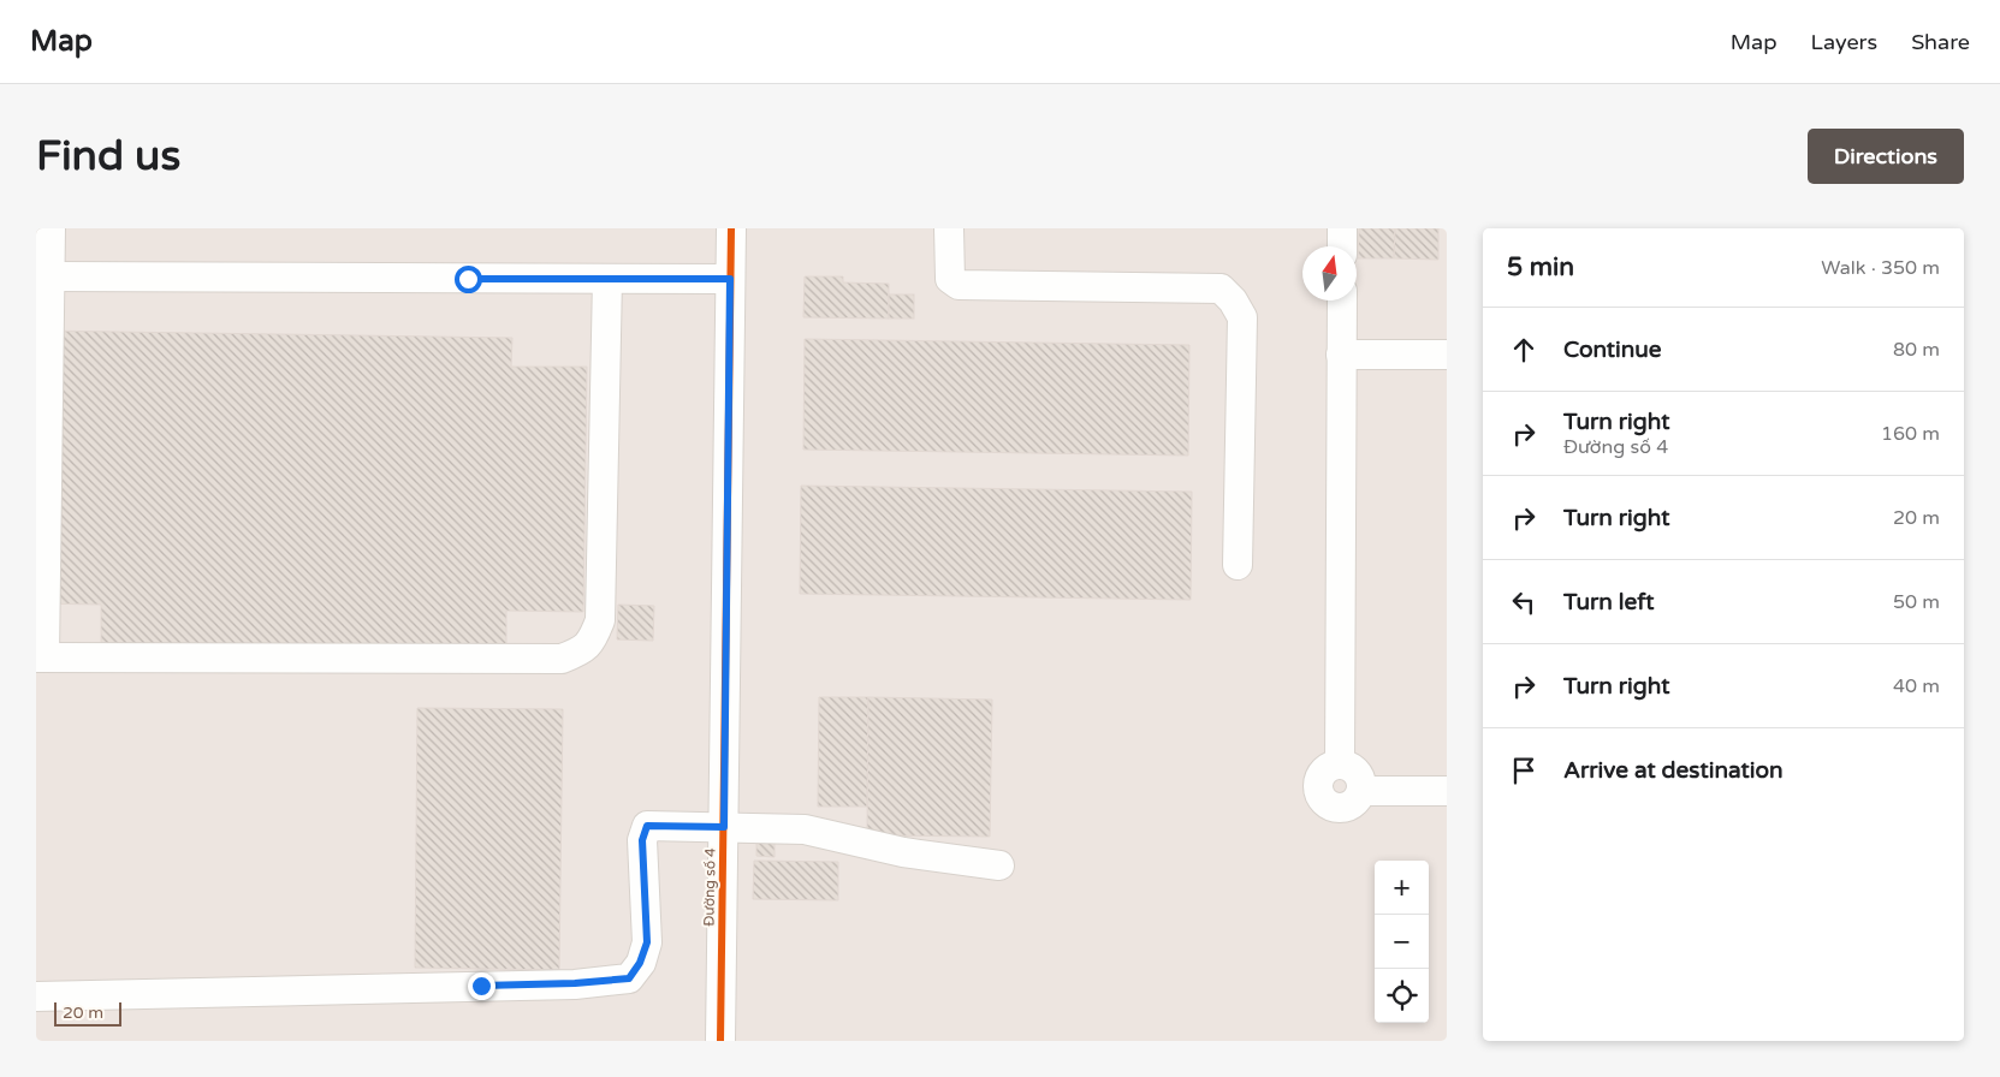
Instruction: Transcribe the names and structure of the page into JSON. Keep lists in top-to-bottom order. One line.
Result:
{"streets":{"street":["Đường số 4"]},"scale_bar":"20 m","north":"top","page":{"header":"Map","nav":["Map","Layers","Share"],"buttons":"Directions","title":"Find us","heading":["5 min","Walk · 350 m"],"list":[["Continue","80 m"],["Turn right","Đường số 4","160 m"],["Turn right","20 m"],["Turn left","50 m"],["Turn right","40 m"],"Arrive at destination"],"map_buttons":["+","−"],"scale":"20 m"}}
